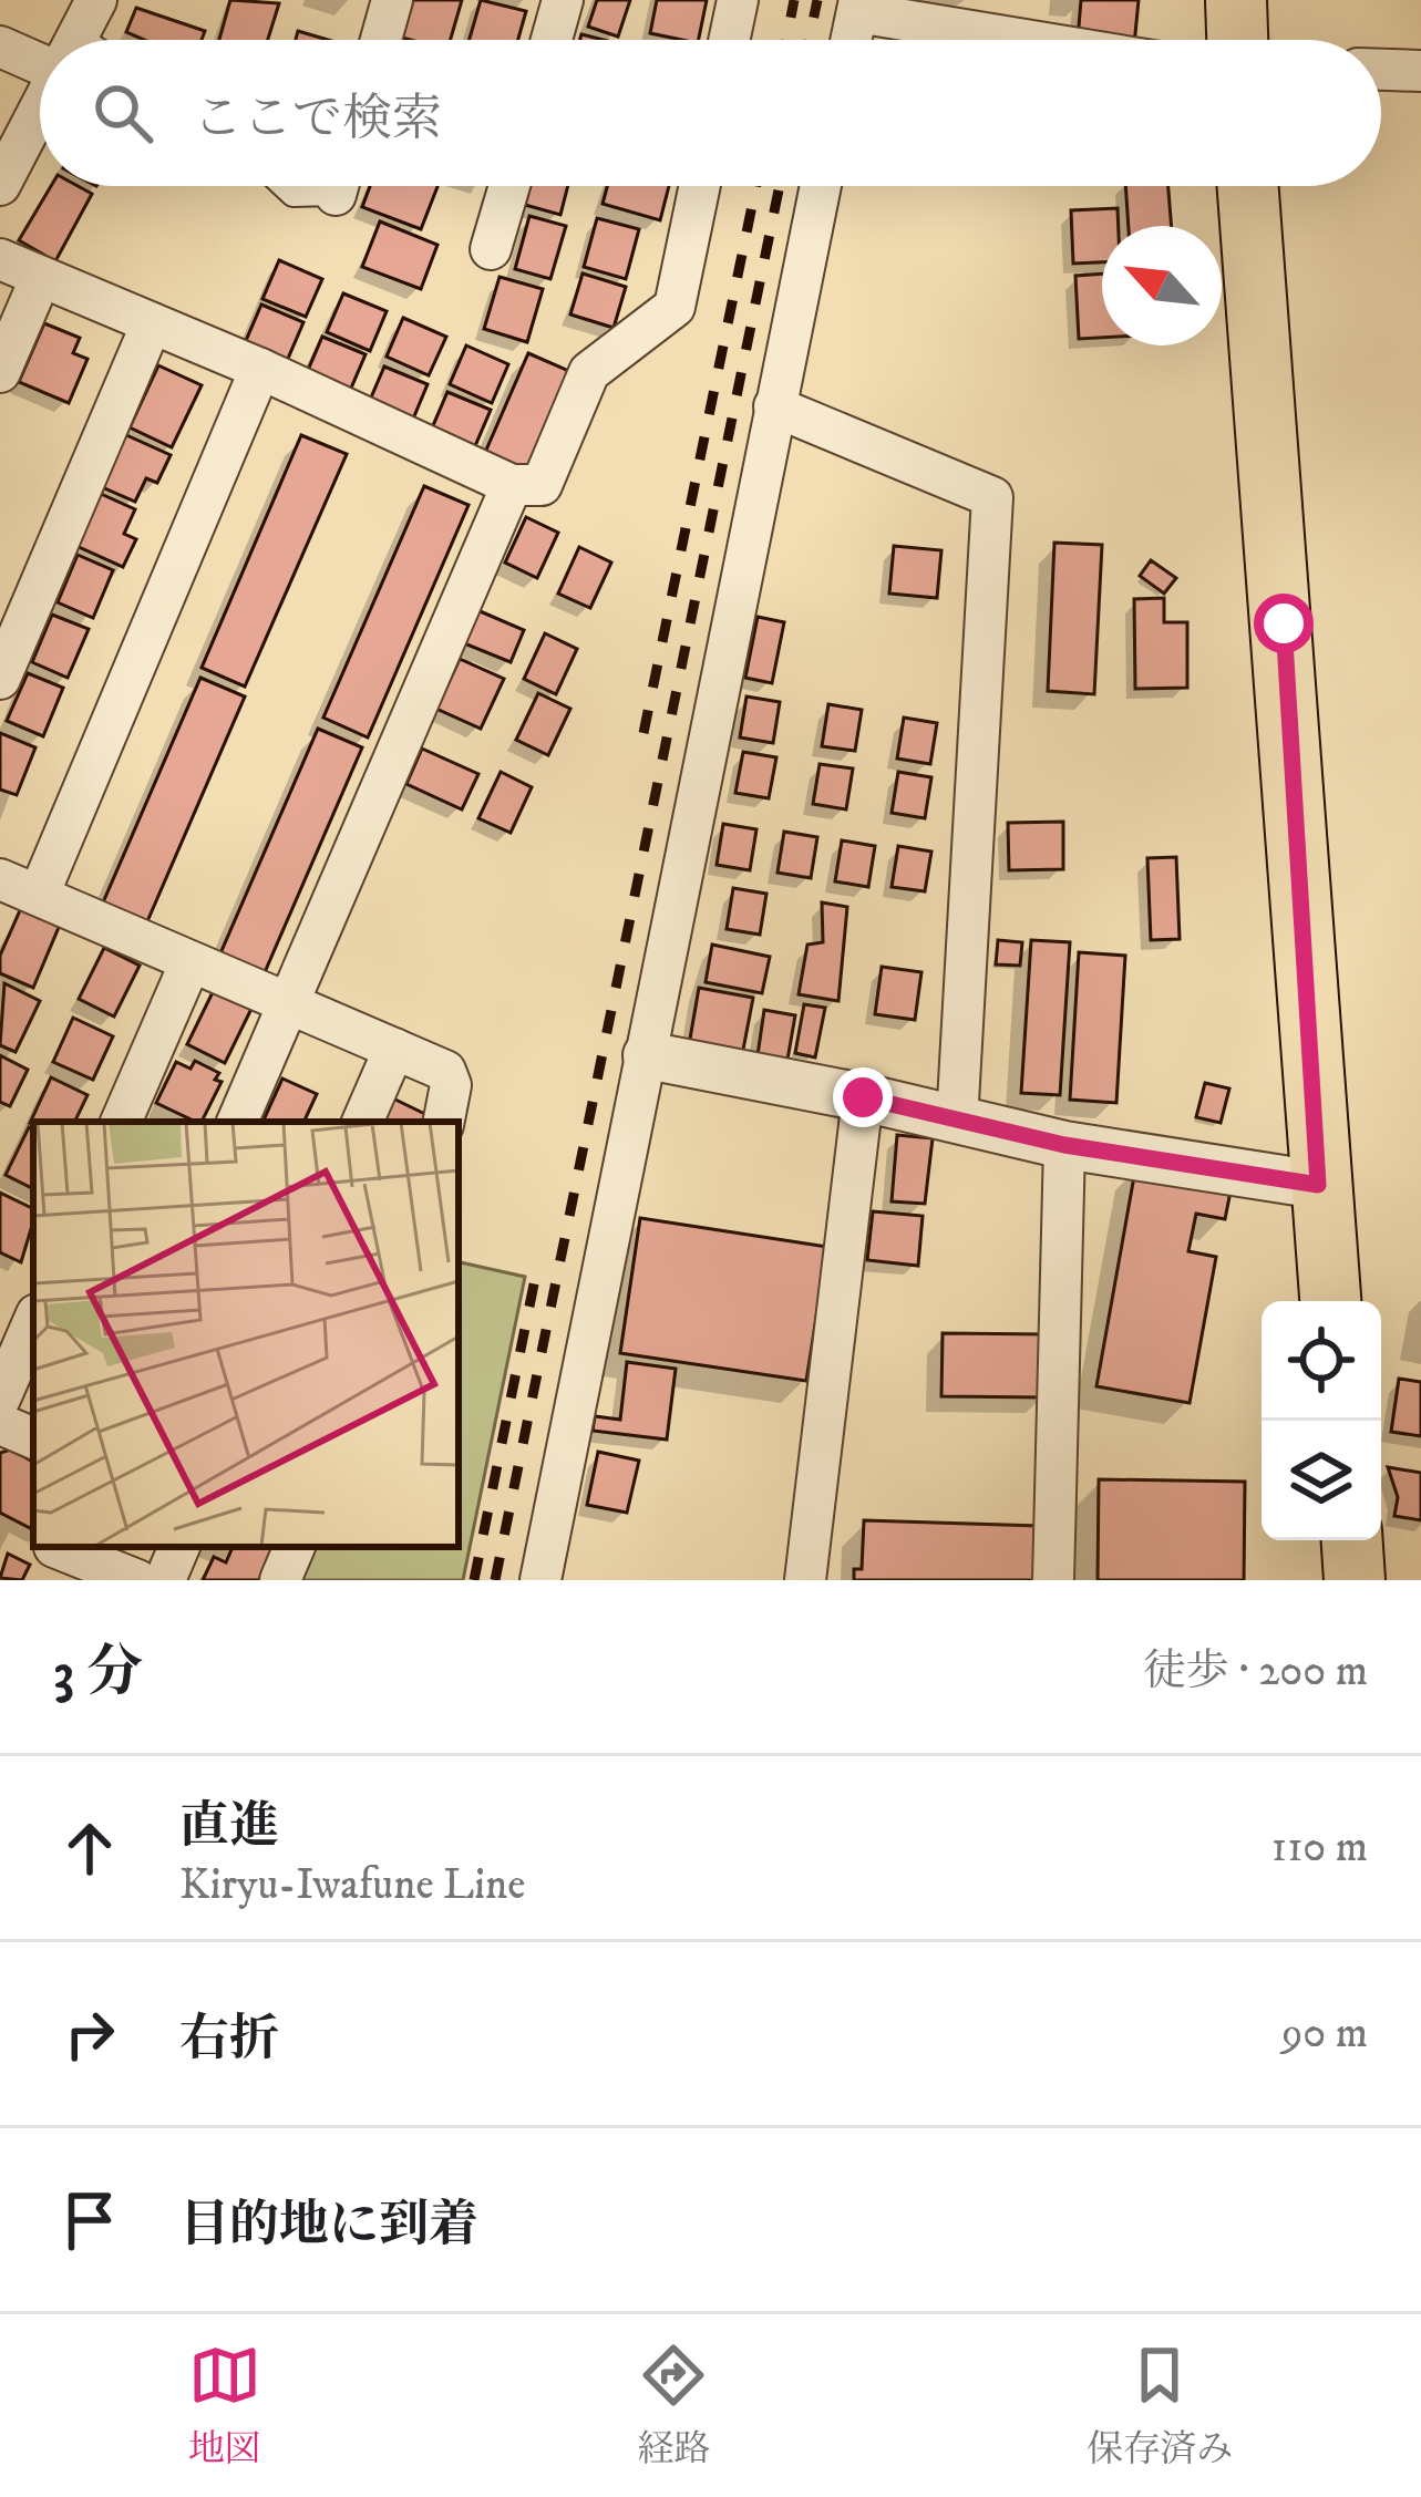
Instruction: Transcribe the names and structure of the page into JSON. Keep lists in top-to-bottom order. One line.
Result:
{"north":"top left","page":{"search":"ここで検索","heading":["3 分","徒歩 · 200 m"],"list":[["直進","Kiryu-Iwafune Line","110 m"],["右折","90 m"],"目的地に到着"],"nav":["地図","経路","保存済み"]}}
